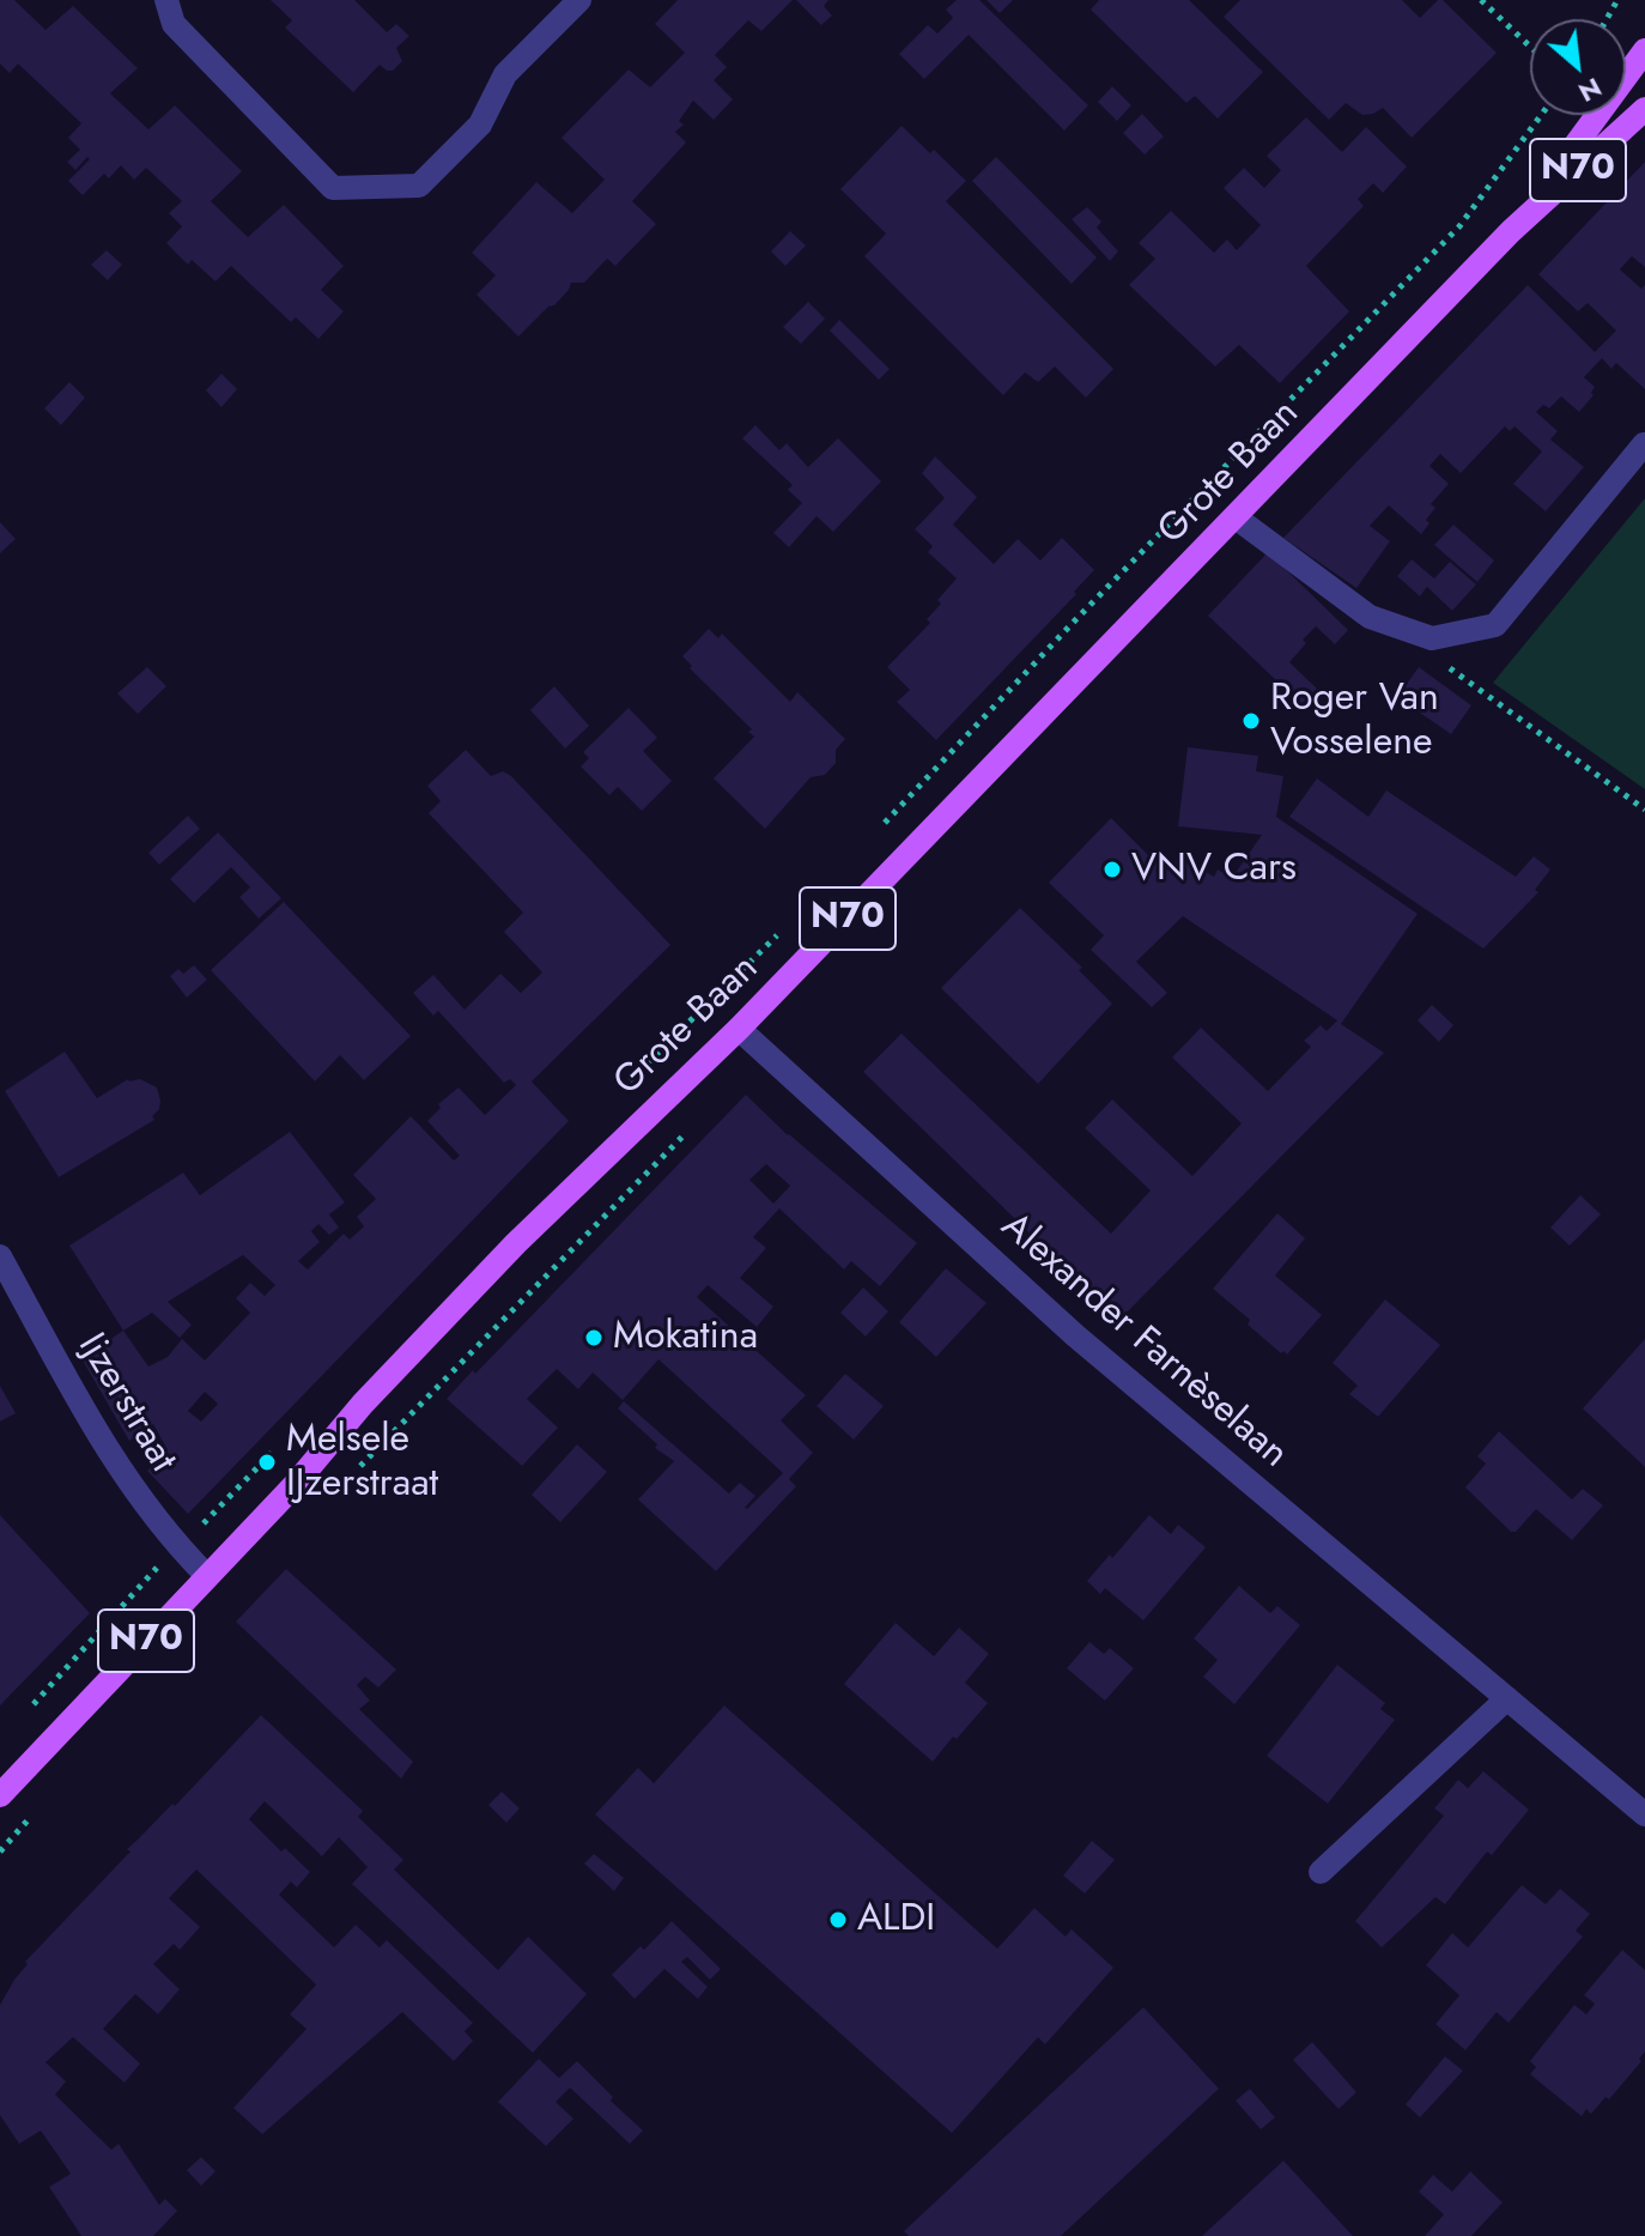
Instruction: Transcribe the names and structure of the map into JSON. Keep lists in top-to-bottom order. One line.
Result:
{"streets":{"main road":["N70","Grote Baan"],"street":["Alexander Farnèselaan","Ijzerstraat"]},"crossings":[["N70","Grote Baan"],["Grote Baan","Alexander Farnèselaan"],["Grote Baan","Ijzerstraat"]],"places":["Roger Van Vosselene","VNV Cars","Mokatina","Melsele IJzerstraat","ALDI"],"north":"bottom right"}
